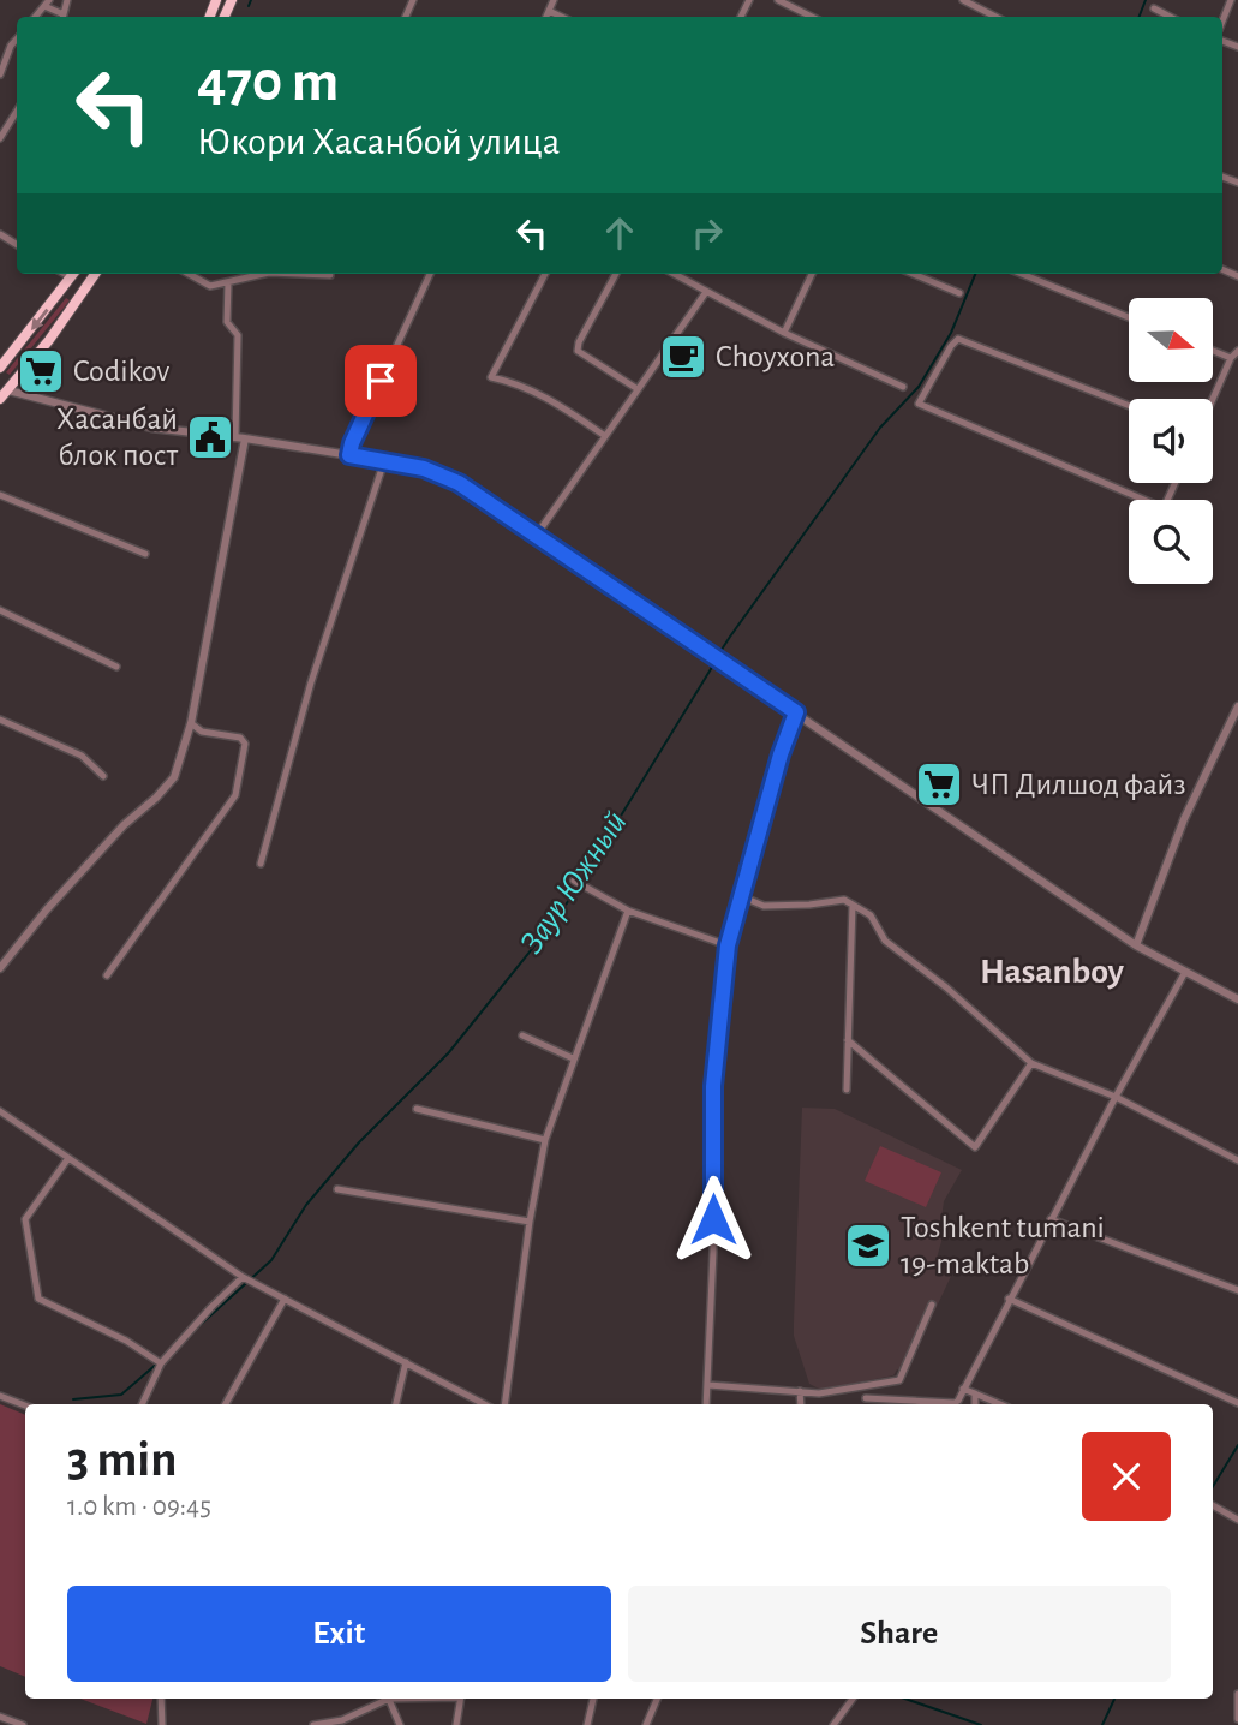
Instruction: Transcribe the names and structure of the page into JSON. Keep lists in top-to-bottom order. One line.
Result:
{"districts":["Hasanboy"],"water":["Заур Южный"],"places":{"cafe":["Choyxona"],"supermarket":["Codikov","ЧП Дилшод файз"],"public building":["Хасанбай блок пост"],"school or university":["Toshkent tumani 19-maktab"]},"north":"right","page":{"turn":["470 m","Юкори Хасанбой улица"],"heading":["3 min","1.0 km · 09:45"],"buttons":["Exit","Share"]}}
